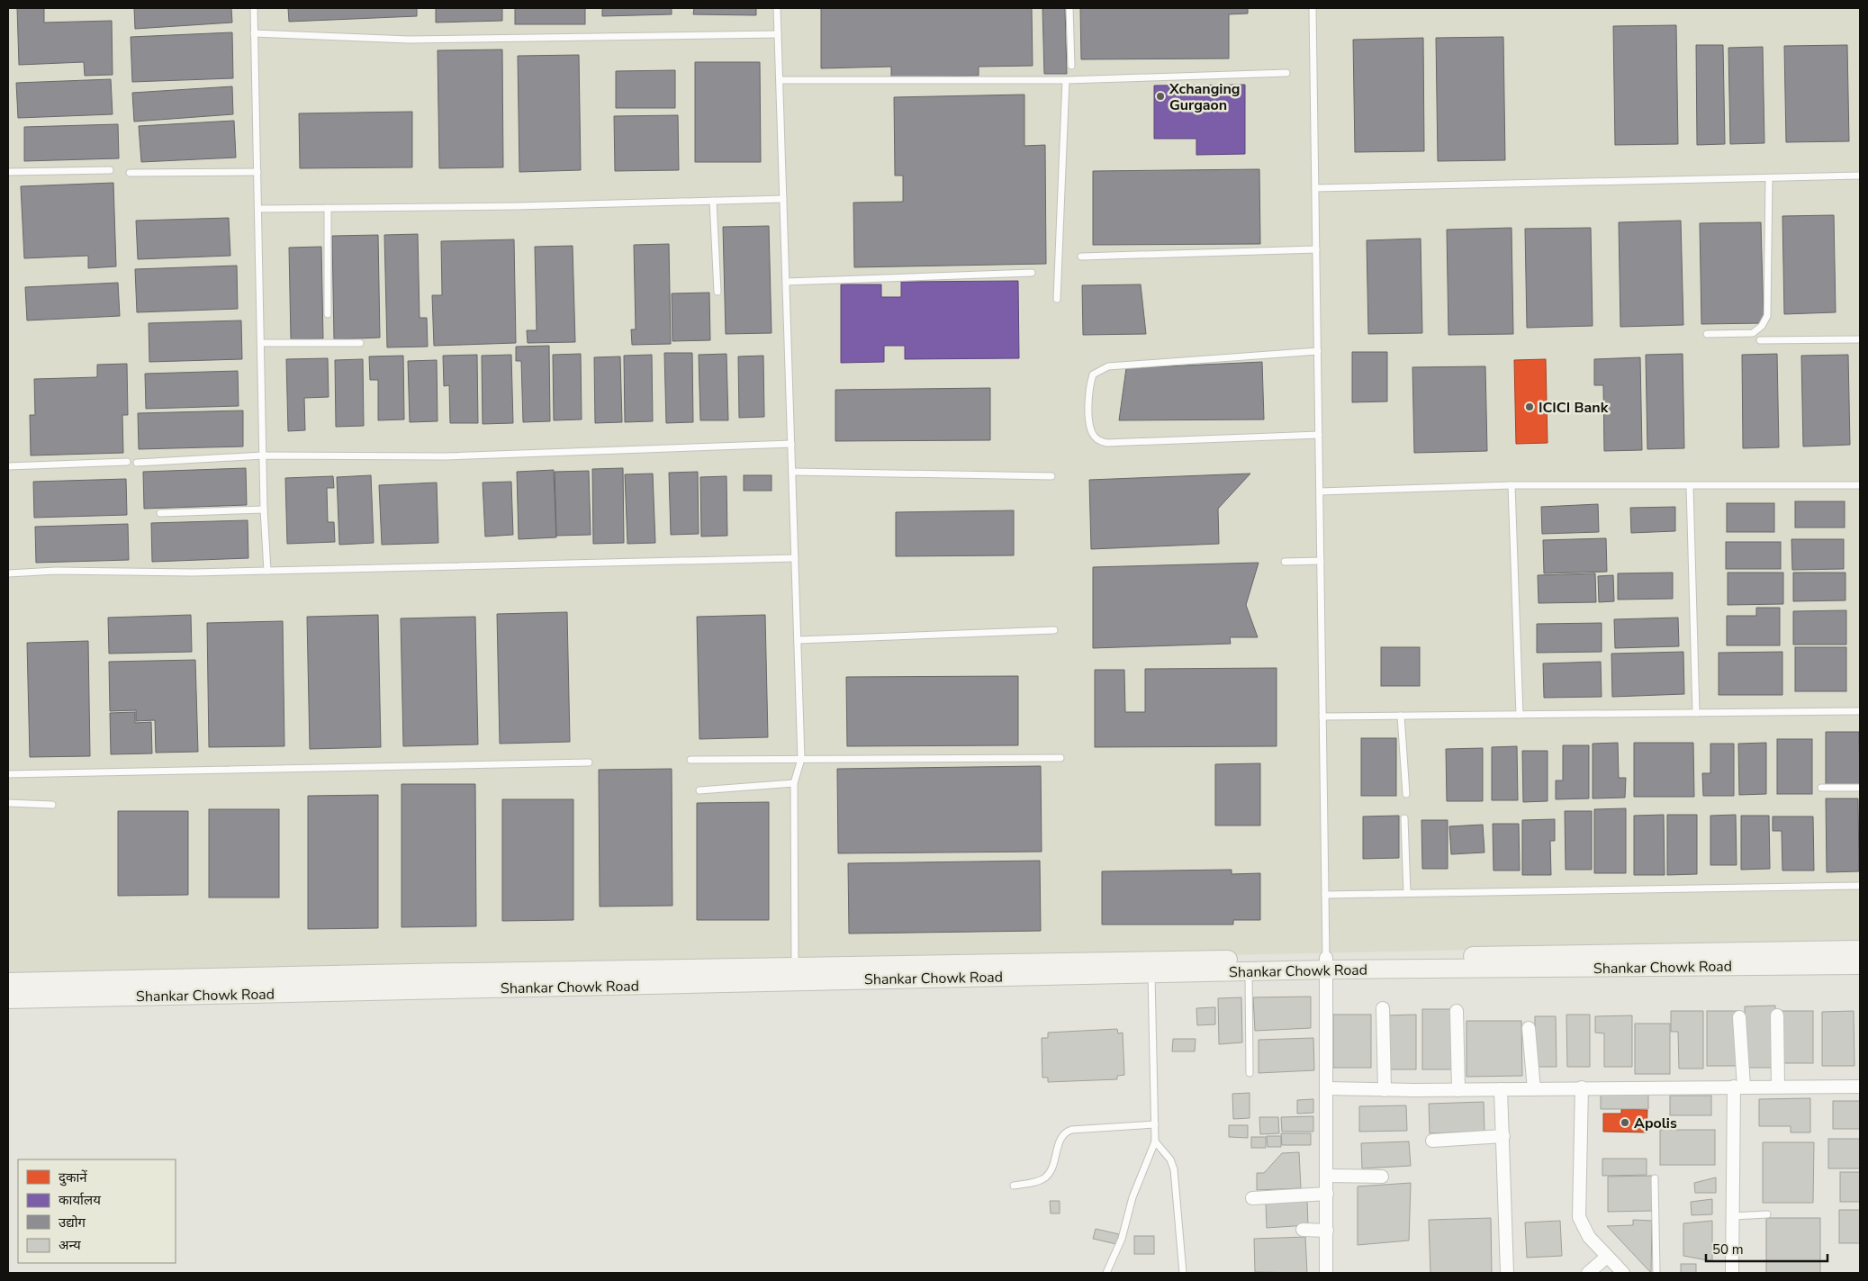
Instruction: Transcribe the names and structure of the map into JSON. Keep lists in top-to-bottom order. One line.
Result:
{"streets":{"main road":["Shankar Chowk Road"]},"places":["Xchanging Gurgaon","ICICI Bank","Apolis"],"legend":["दुकानें","कार्यालय","उद्योग","अन्य"],"scale_bar":"50 m"}
